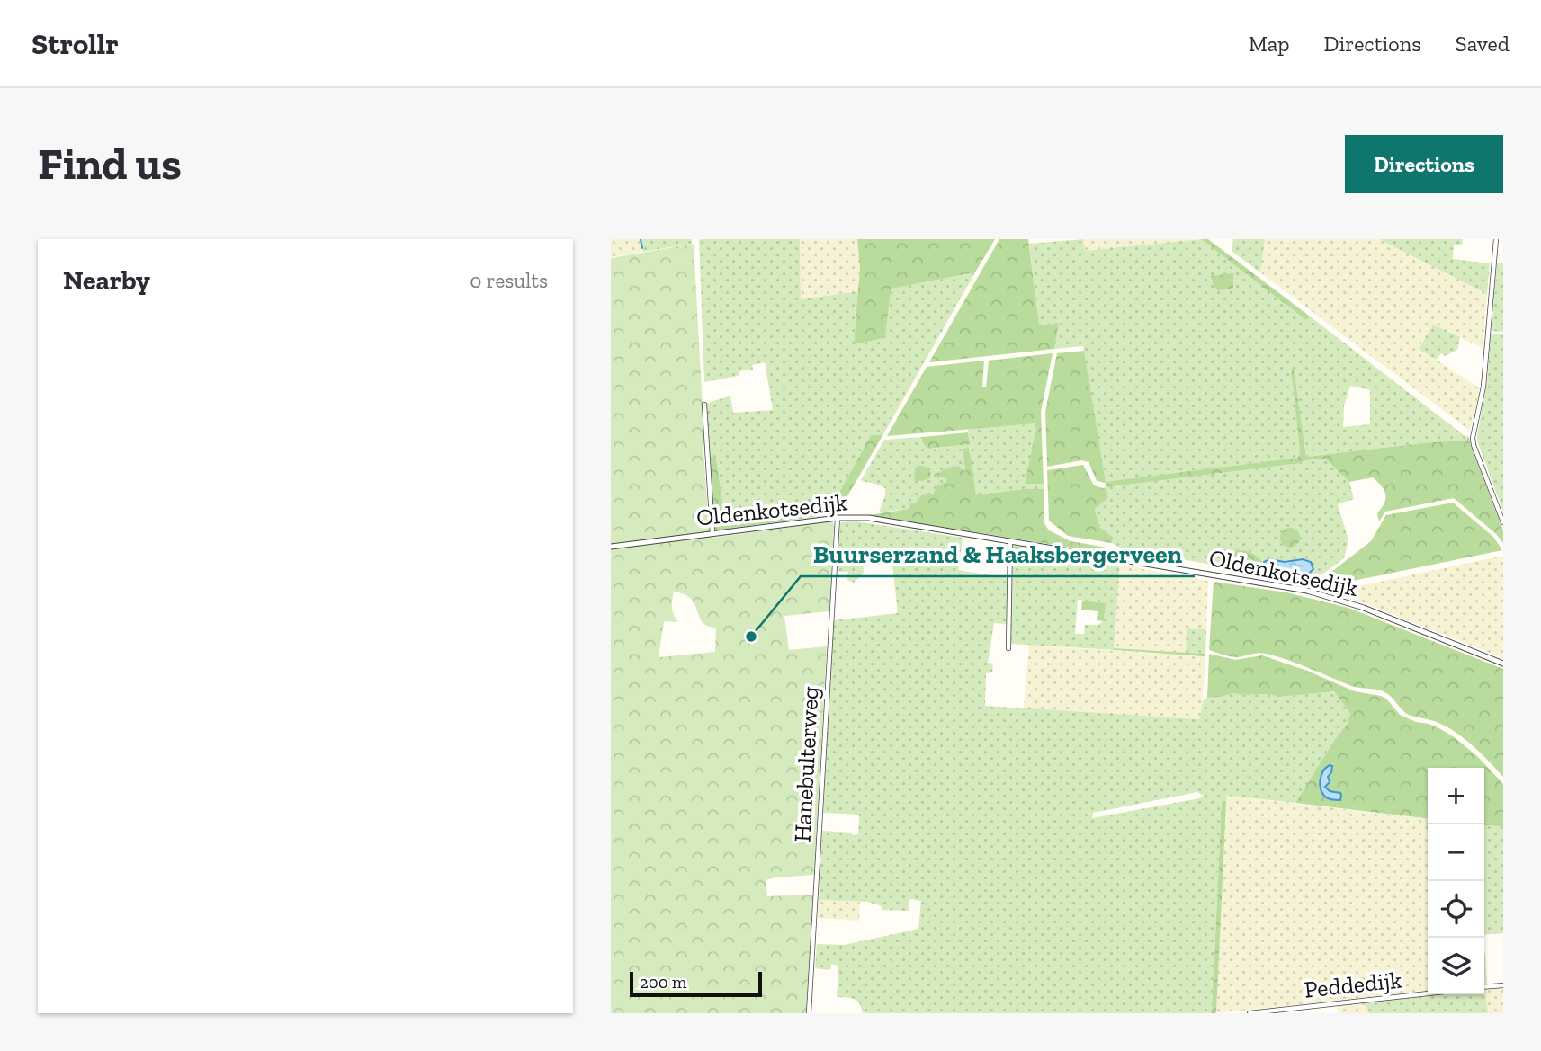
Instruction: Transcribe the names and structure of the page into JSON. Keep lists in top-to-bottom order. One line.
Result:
{"streets":{"street":["Oldenkotsedijk","Hanebulterweg","Peddedijk"]},"crossings":[["Oldenkotsedijk","Hanebulterweg"]],"places":["Buurserzand & Haaksbergerveen"],"scale_bar":"200 m","page":{"header":"Strollr","nav":["Map","Directions","Saved"],"buttons":"Directions","title":"Find us","heading":["Nearby","0 results"],"map_buttons":["+","−"],"scale":"200 m"}}
